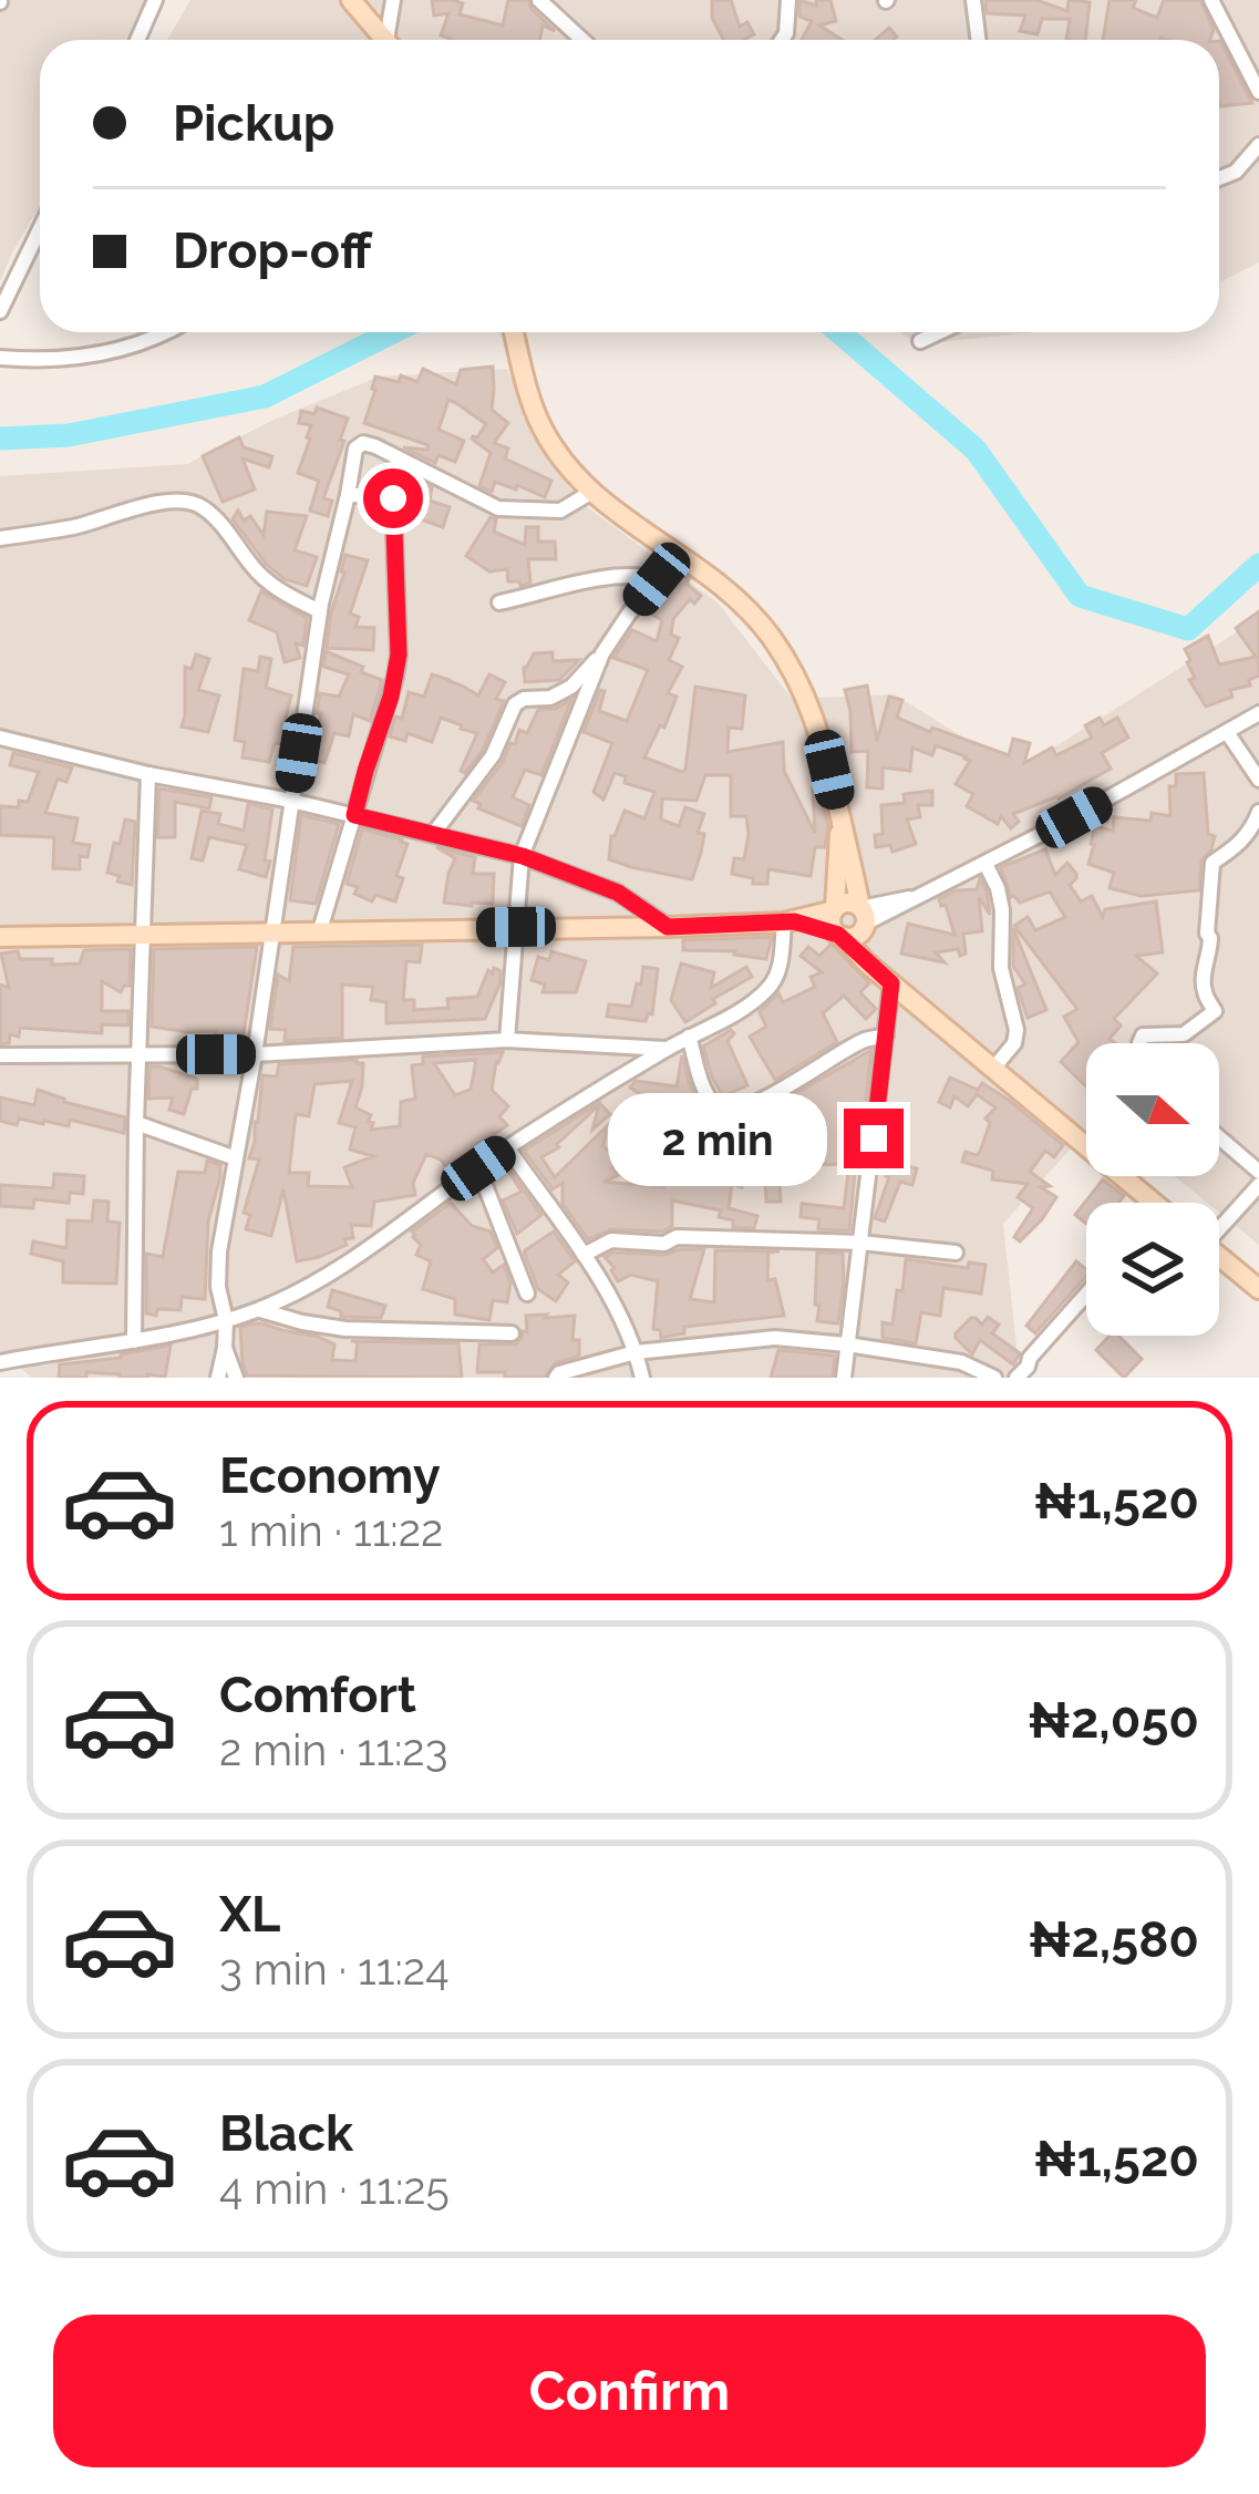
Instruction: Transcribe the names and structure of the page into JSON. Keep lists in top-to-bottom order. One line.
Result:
{"north":"right","page":{"banner":["Pickup","Drop-off"],"bubble":"2 min","list":[{"name":"Economy","note":"1 min · 11:22","value":"₦1,520"},{"name":"Comfort","note":"2 min · 11:23","value":"₦2,050"},{"name":"XL","note":"3 min · 11:24","value":"₦2,580"},{"name":"Black","note":"4 min · 11:25","value":"₦1,520"}],"buttons":"Confirm"}}
